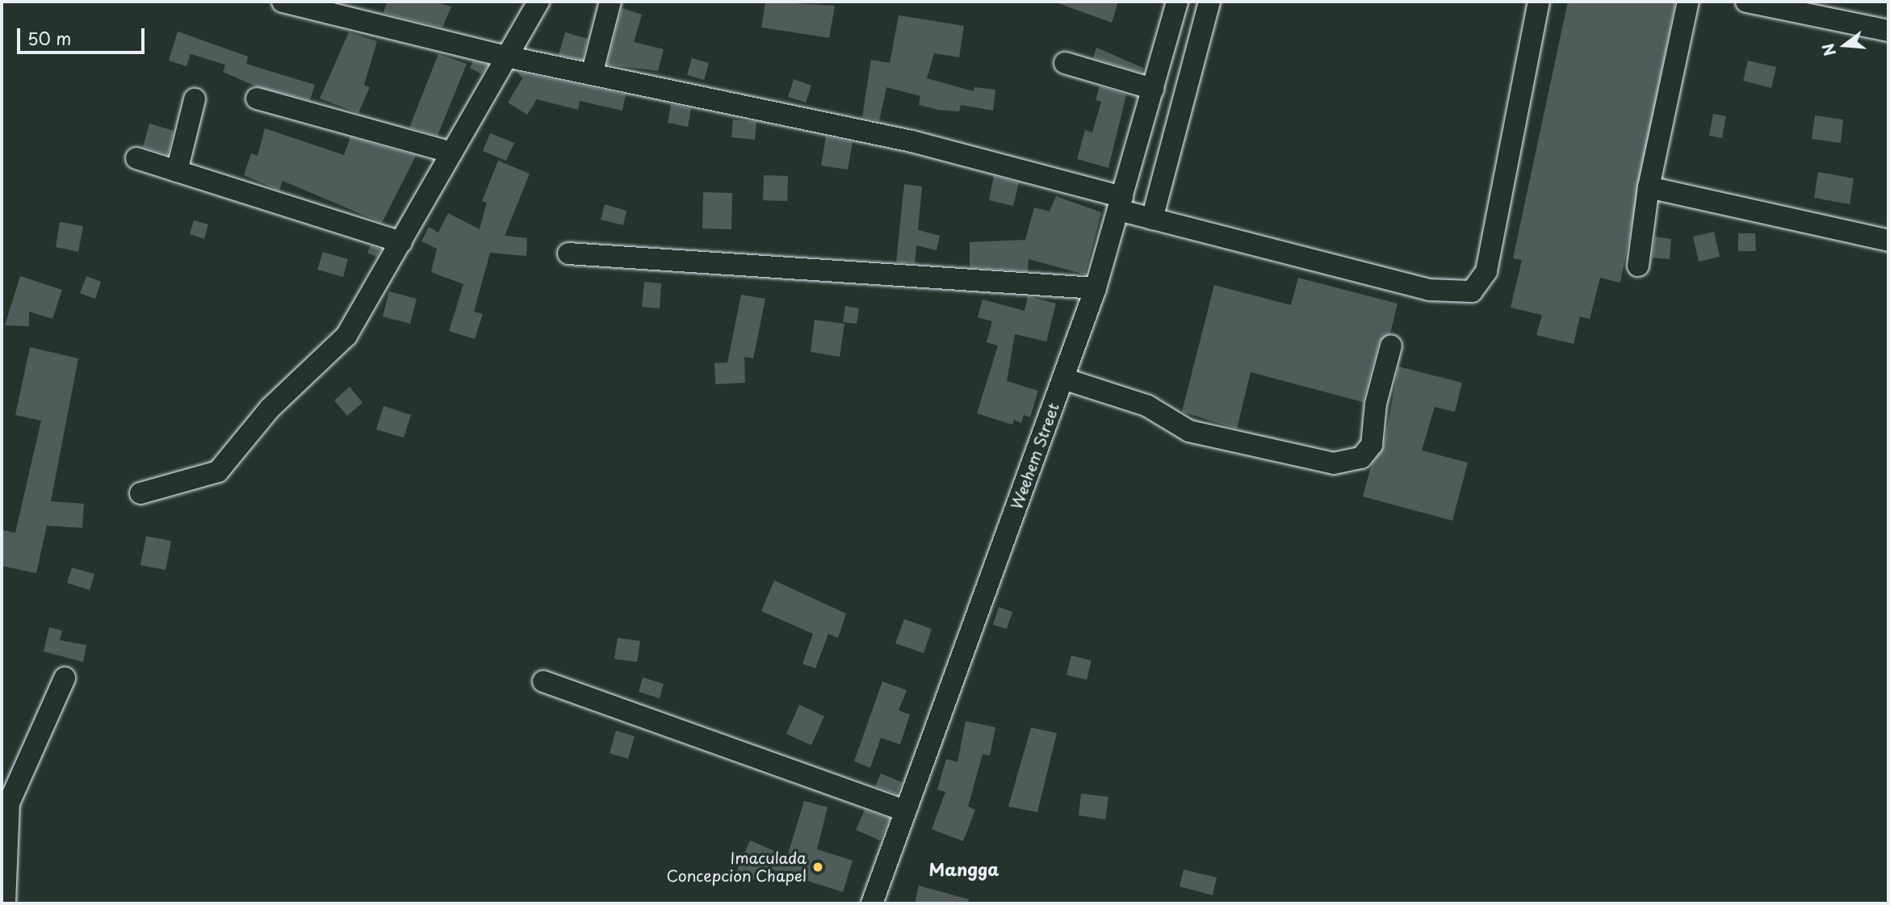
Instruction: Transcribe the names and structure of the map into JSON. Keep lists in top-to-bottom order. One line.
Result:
{"streets":{"street":["Weehem Street"]},"districts":["Mangga"],"places":["Imaculada Concepcion Chapel"],"scale_bar":"50 m","north":"left"}
